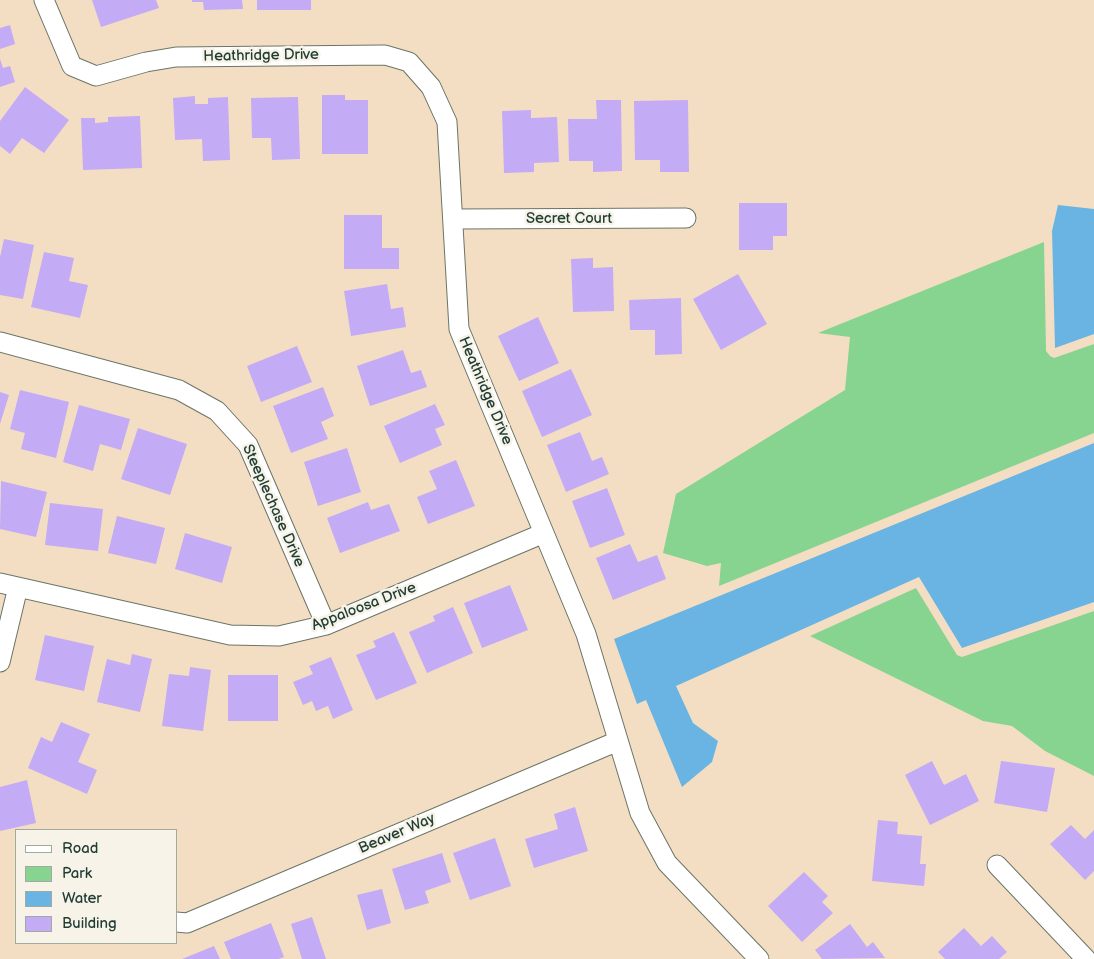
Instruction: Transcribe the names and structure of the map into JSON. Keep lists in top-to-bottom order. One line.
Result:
{"streets":{"street":["Heathridge Drive","Secret Court","Steeplechase Drive","Appaloosa Drive","Beaver Way"]},"crossings":[["Heathridge Drive","Secret Court"],["Heathridge Drive","Appaloosa Drive"],["Heathridge Drive","Beaver Way"],["Steeplechase Drive","Appaloosa Drive"]],"legend":["Road","Park","Water","Building"]}
